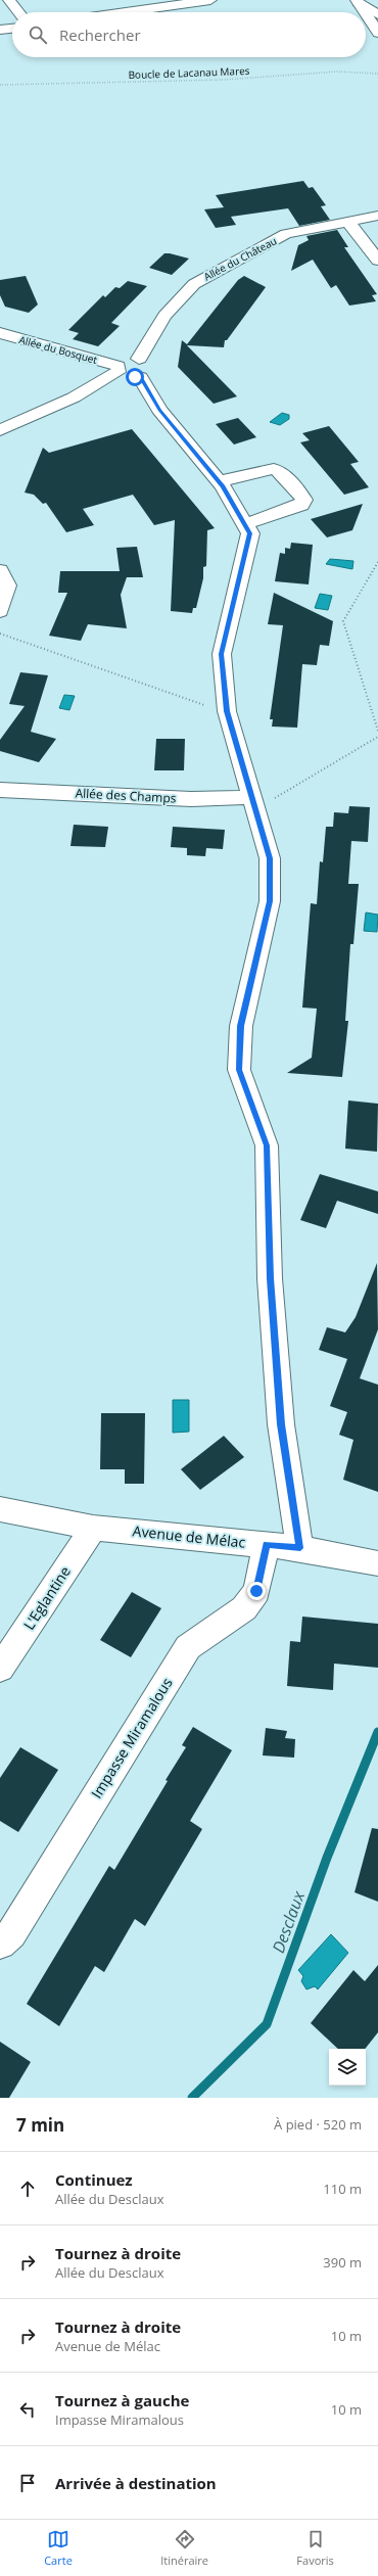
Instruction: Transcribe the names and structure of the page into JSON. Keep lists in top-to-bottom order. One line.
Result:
{"streets":{"street":["Allée du Château","Allée du Bosquet","Allée des Champs","Avenue de Mélac","L'Eglantine","Impasse Miramalous"],"path":["Boucle de Lacanau Mares"]},"crossings":[["Allée du Château","Allée du Bosquet"],["Avenue de Mélac","L'Eglantine"],["Avenue de Mélac","Impasse Miramalous"]],"water":["Desclaux"],"page":{"search":"Rechercher","heading":["7 min","À pied · 520 m"],"list":[["Continuez","Allée du Desclaux","110 m"],["Tournez à droite","Allée du Desclaux","390 m"],["Tournez à droite","Avenue de Mélac","10 m"],["Tournez à gauche","Impasse Miramalous","10 m"],"Arrivée à destination"],"nav":["Carte","Itinéraire","Favoris"]}}
